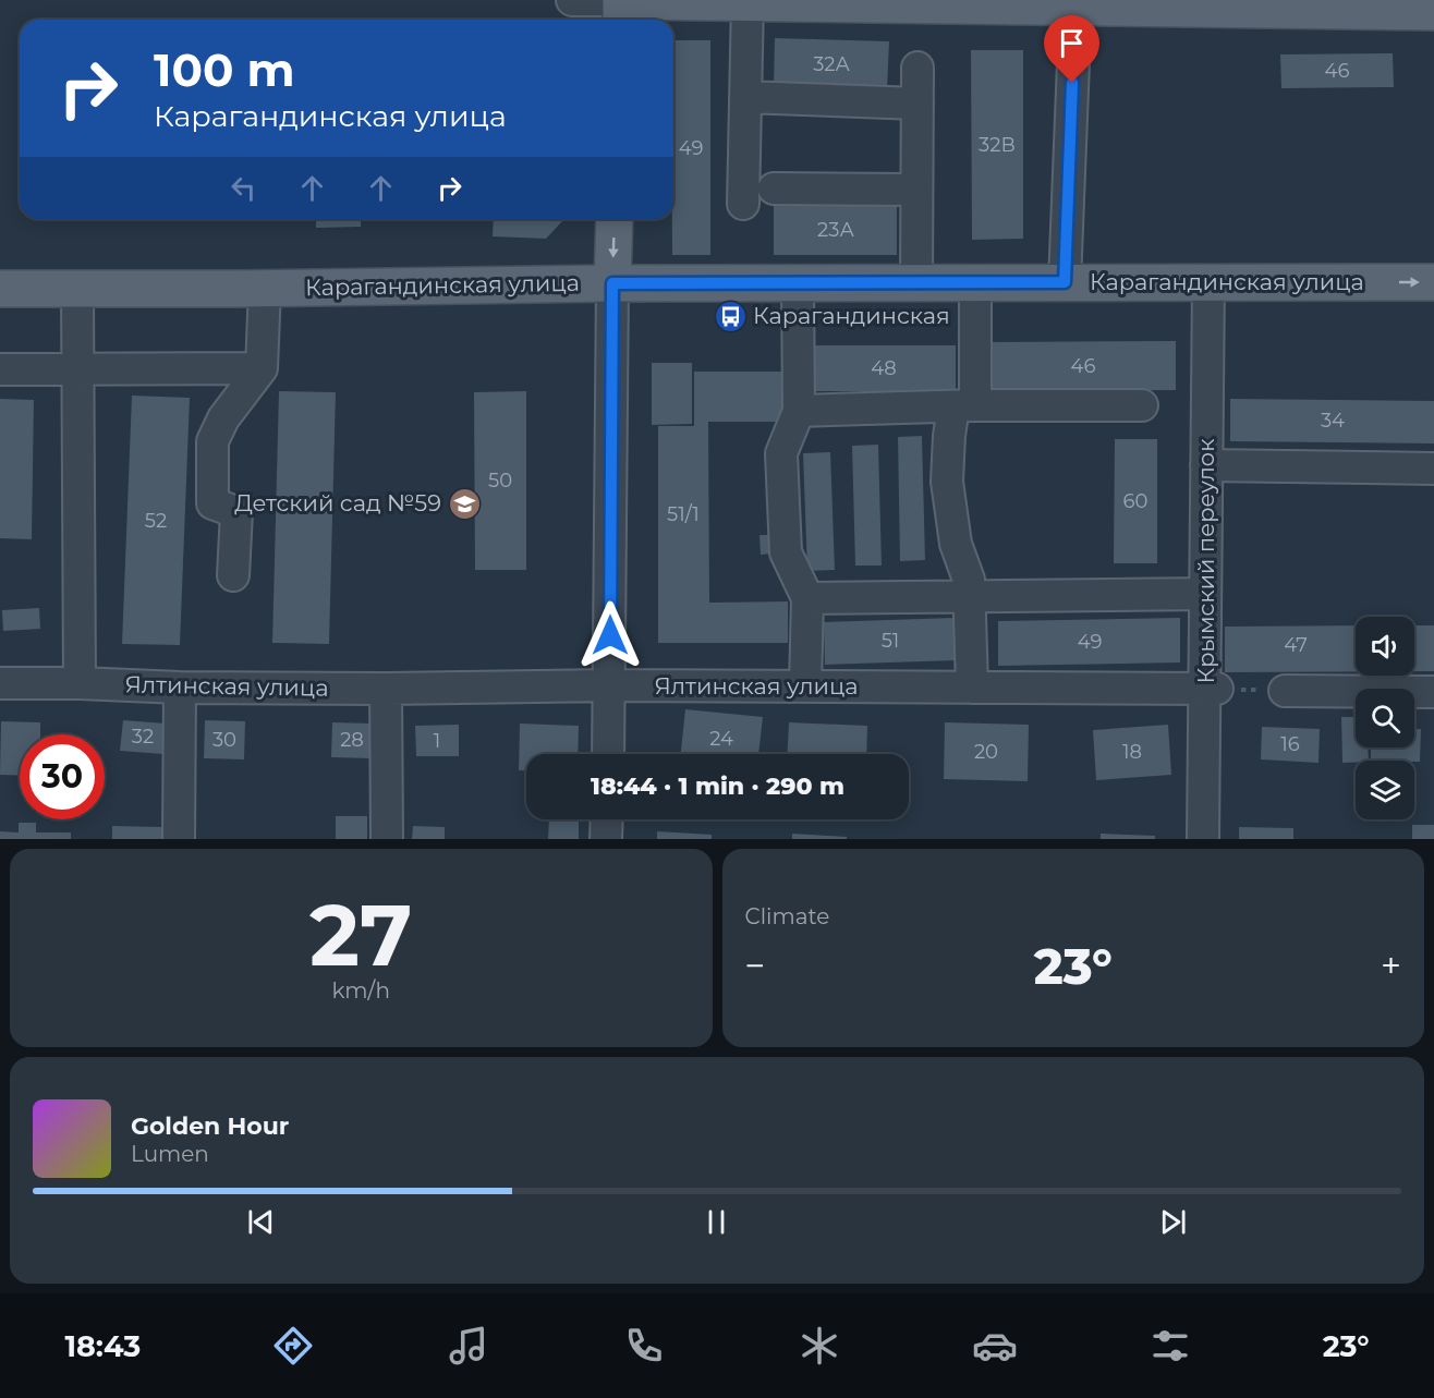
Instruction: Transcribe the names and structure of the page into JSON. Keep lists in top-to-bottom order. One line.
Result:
{"streets":{"main road":["Карагандинская улица"],"street":["Крымский переулок","Ялтинская улица"]},"crossings":[["Карагандинская улица","Крымский переулок"],["Крымский переулок","Ялтинская улица"]],"places":{"bus stop":["Карагандинская"],"school or university":["Детский сад №59"]},"house_numbers":["32А","46","32В","49","23А","46","48","34","50","60","51/1","52","51","49","47","32","24","30","28","1","16","20","18"],"page":{"turn":["100 m","Карагандинская улица"],"limit":"30","trip":"18:44 · 1 min · 290 m","tile":[["27","km/h"],"Climate"],"heat":["−","23°","+"],"song":["Golden Hour","Lumen"],"tabs":["18:43","23°"]}}
